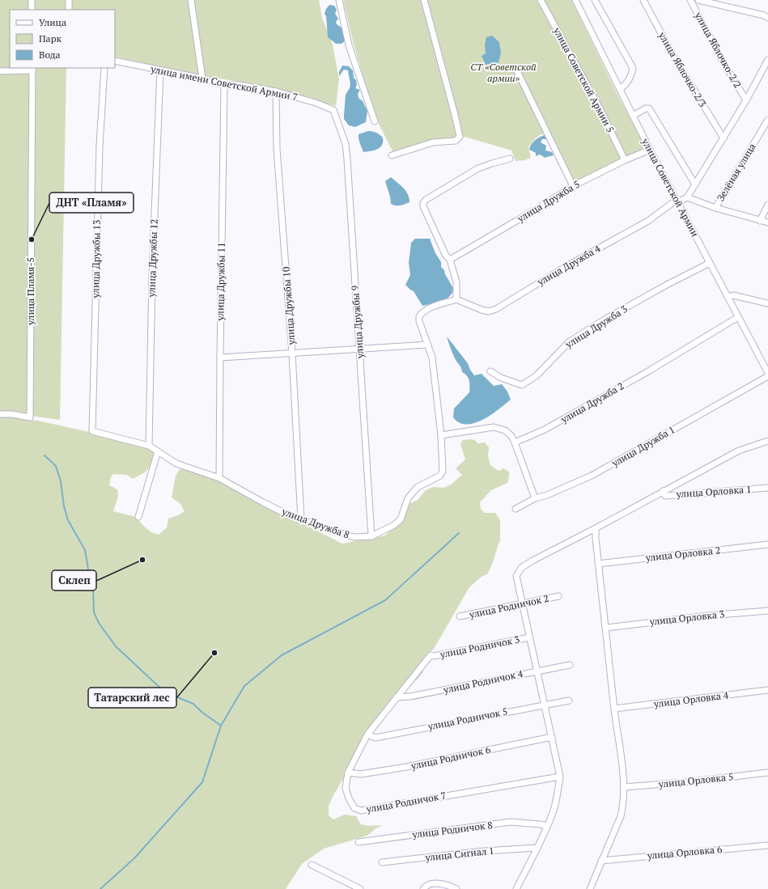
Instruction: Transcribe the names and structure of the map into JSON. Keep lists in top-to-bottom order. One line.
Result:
{"streets":{"street":["улица Яблочко-2/2","улица Яблочко-2/3","улица Советской Армии 5","улица имени Советской Армии 7","Зелёная улица","улица Советской Армии","улица Дружба 5","улица Дружбы 12","улица Дружбы 13","улица Дружба 4","улица Дружбы 11","улица Пламя-5","улица Дружбы 10","улица Дружбы 9","улица Дружба 3","улица Дружба 2","улица Дружба 1","улица Орловка 1","улица Дружба 8","улица Орловка 2","улица Родничок 2","улица Орловка 3","улица Родничок 3","улица Родничок 4","улица Орловка 4","улица Родничок 5","улица Родничок 6","улица Орловка 5","улица Родничок 7","улица Родничок 8","улица Орловка 6","улица Сигнал 1"]},"crossings":[["улица Советской Армии 5","улица Дружба 5"],["улица имени Советской Армии 7","улица Дружбы 12"],["улица имени Советской Армии 7","улица Дружбы 11"],["улица имени Советской Армии 7","улица Дружбы 10"],["улица имени Советской Армии 7","улица Дружбы 9"],["улица Советской Армии","улица Дружба 5"],["улица Советской Армии","улица Дружба 4"],["улица Советской Армии","улица Дружба 3"],["улица Советской Армии","улица Дружба 2"],["улица Дружбы 12","улица Дружба 8"],["улица Дружбы 13","улица Дружба 8"],["улица Дружба 4","улица Дружба 8"],["улица Дружбы 11","улица Дружба 8"],["улица Дружбы 10","улица Дружба 8"],["улица Дружбы 9","улица Дружба 8"],["улица Родничок 3","улица Родничок 7"],["улица Родничок 4","улица Родничок 7"],["улица Родничок 5","улица Родничок 7"],["улица Родничок 6","улица Родничок 7"]],"parks":["СТ «Советской армии»"],"places":["ДНТ «Пламя»","Склеп","Татарский лес"],"legend":["Улица","Парк","Вода"]}
